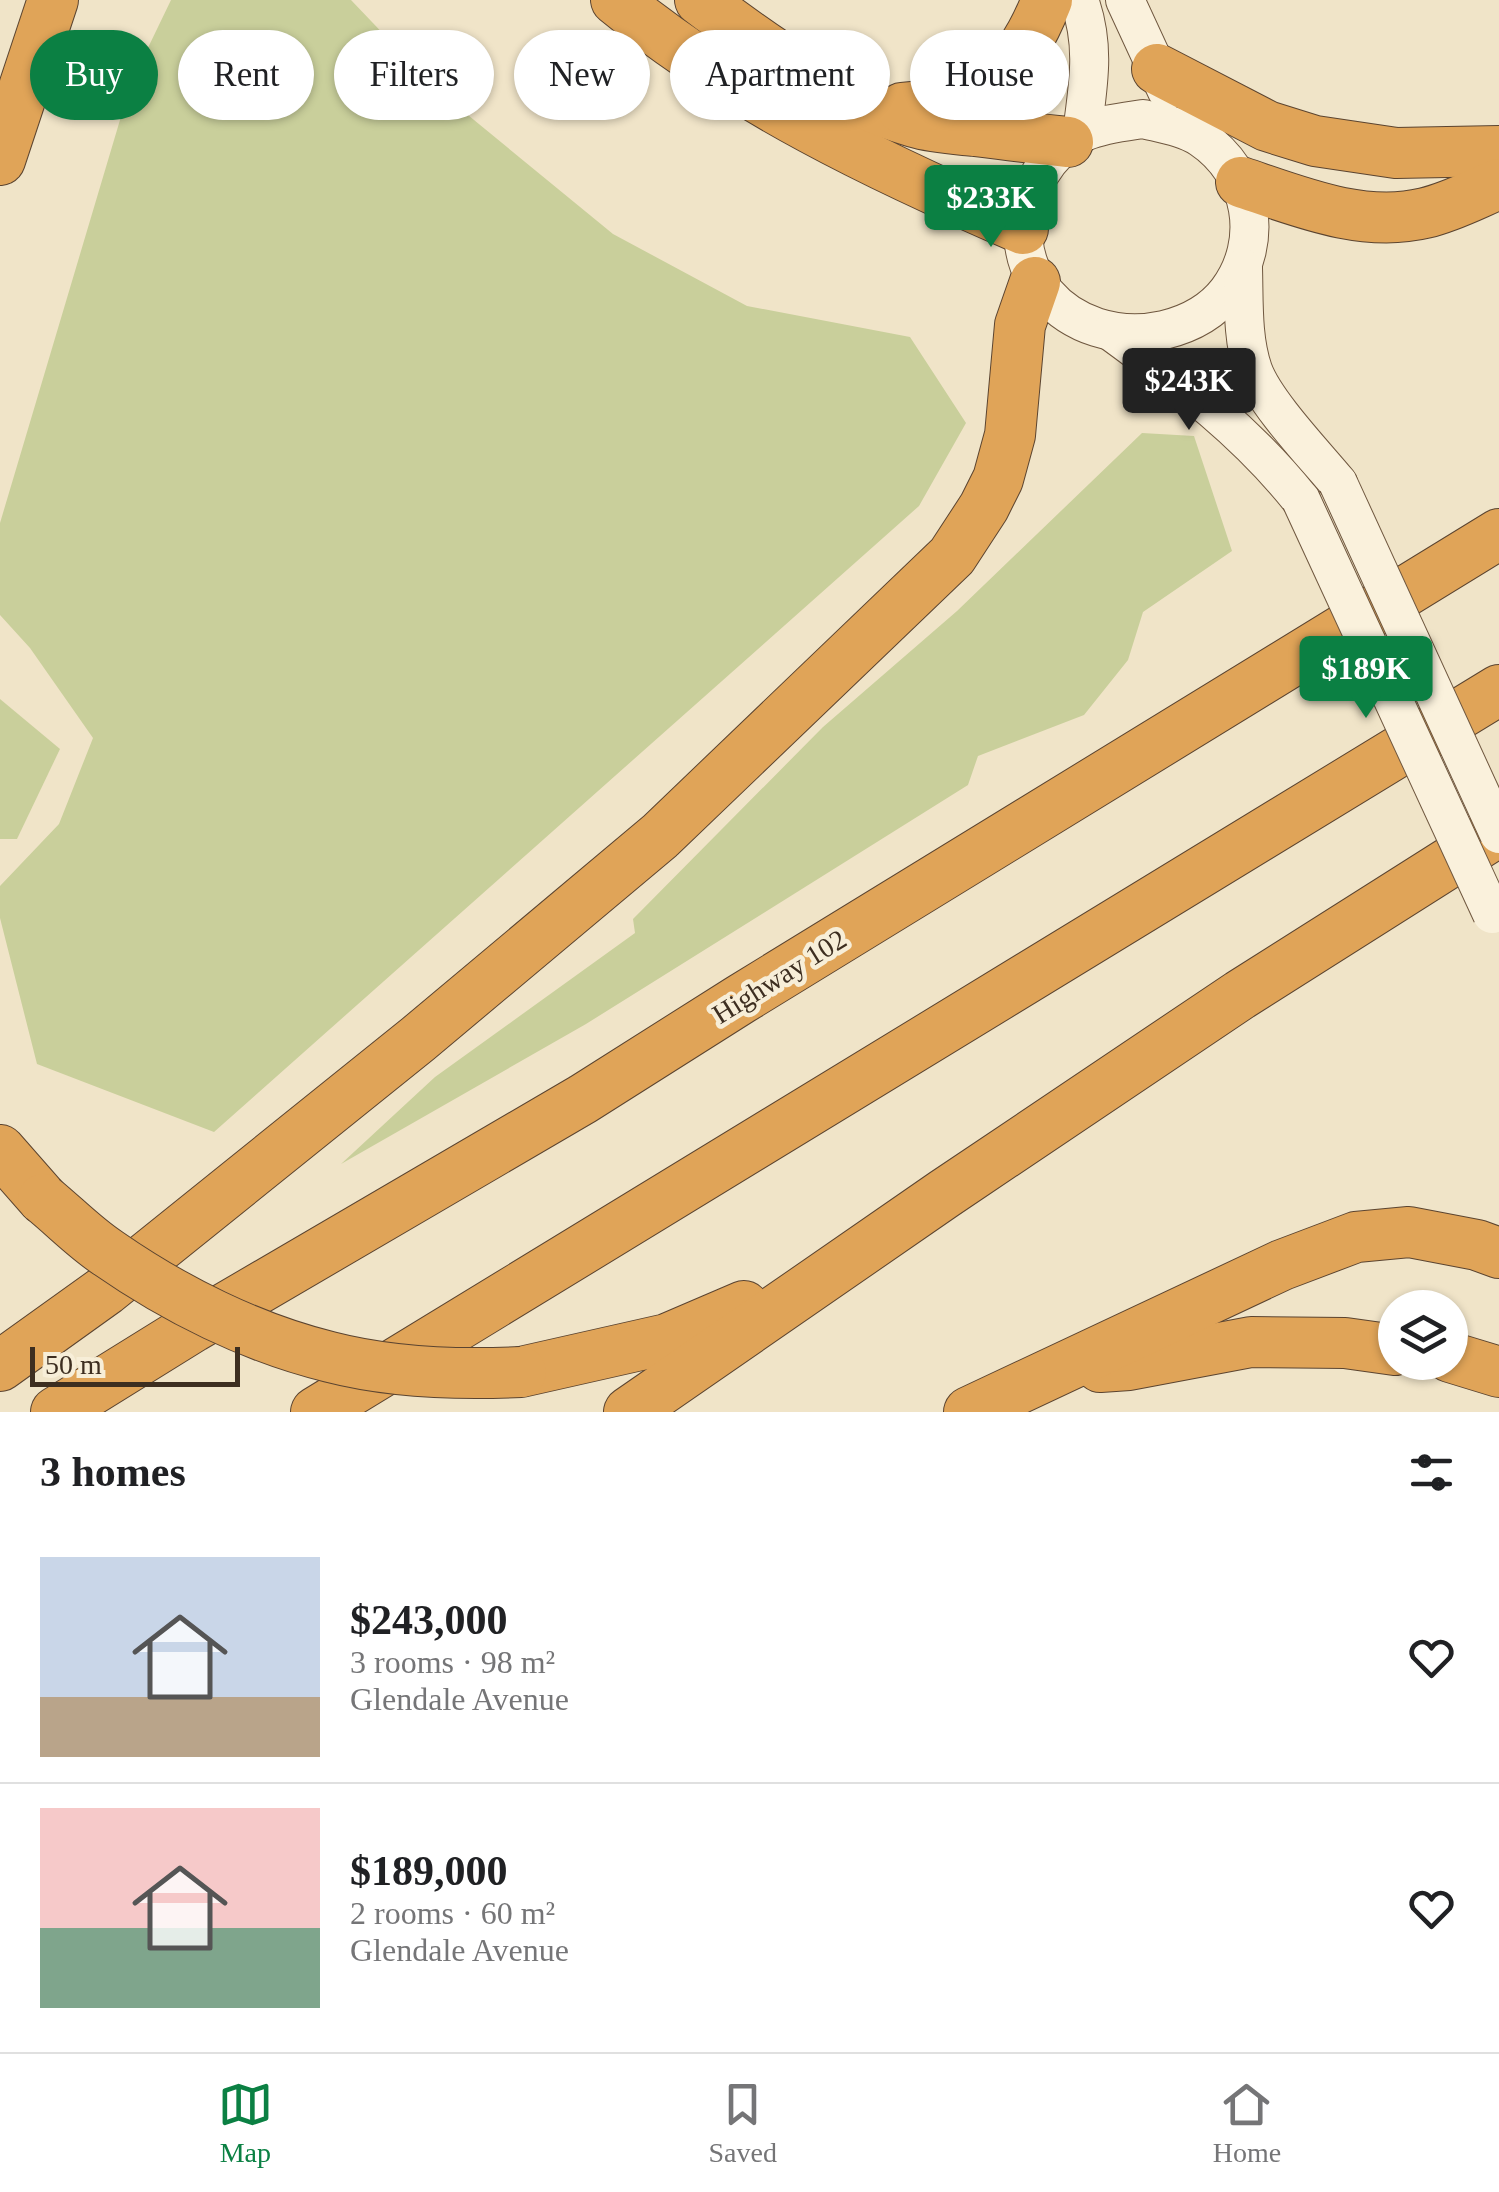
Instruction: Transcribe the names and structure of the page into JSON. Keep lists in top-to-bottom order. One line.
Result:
{"streets":{"highway":["Highway 102"]},"scale_bar":"50 m","page":{"chip":["Buy","Rent","Filters","New","Apartment","House"],"price":["$233K","$243K","$189K"],"scale":"50 m","heading":"3 homes","list":[{"name":"$243,000","note":"3 rooms · 98 m² · Glendale Avenue"},{"name":"$189,000","note":"2 rooms · 60 m² · Glendale Avenue"}],"tabs":["Map","Saved","Home"]}}
